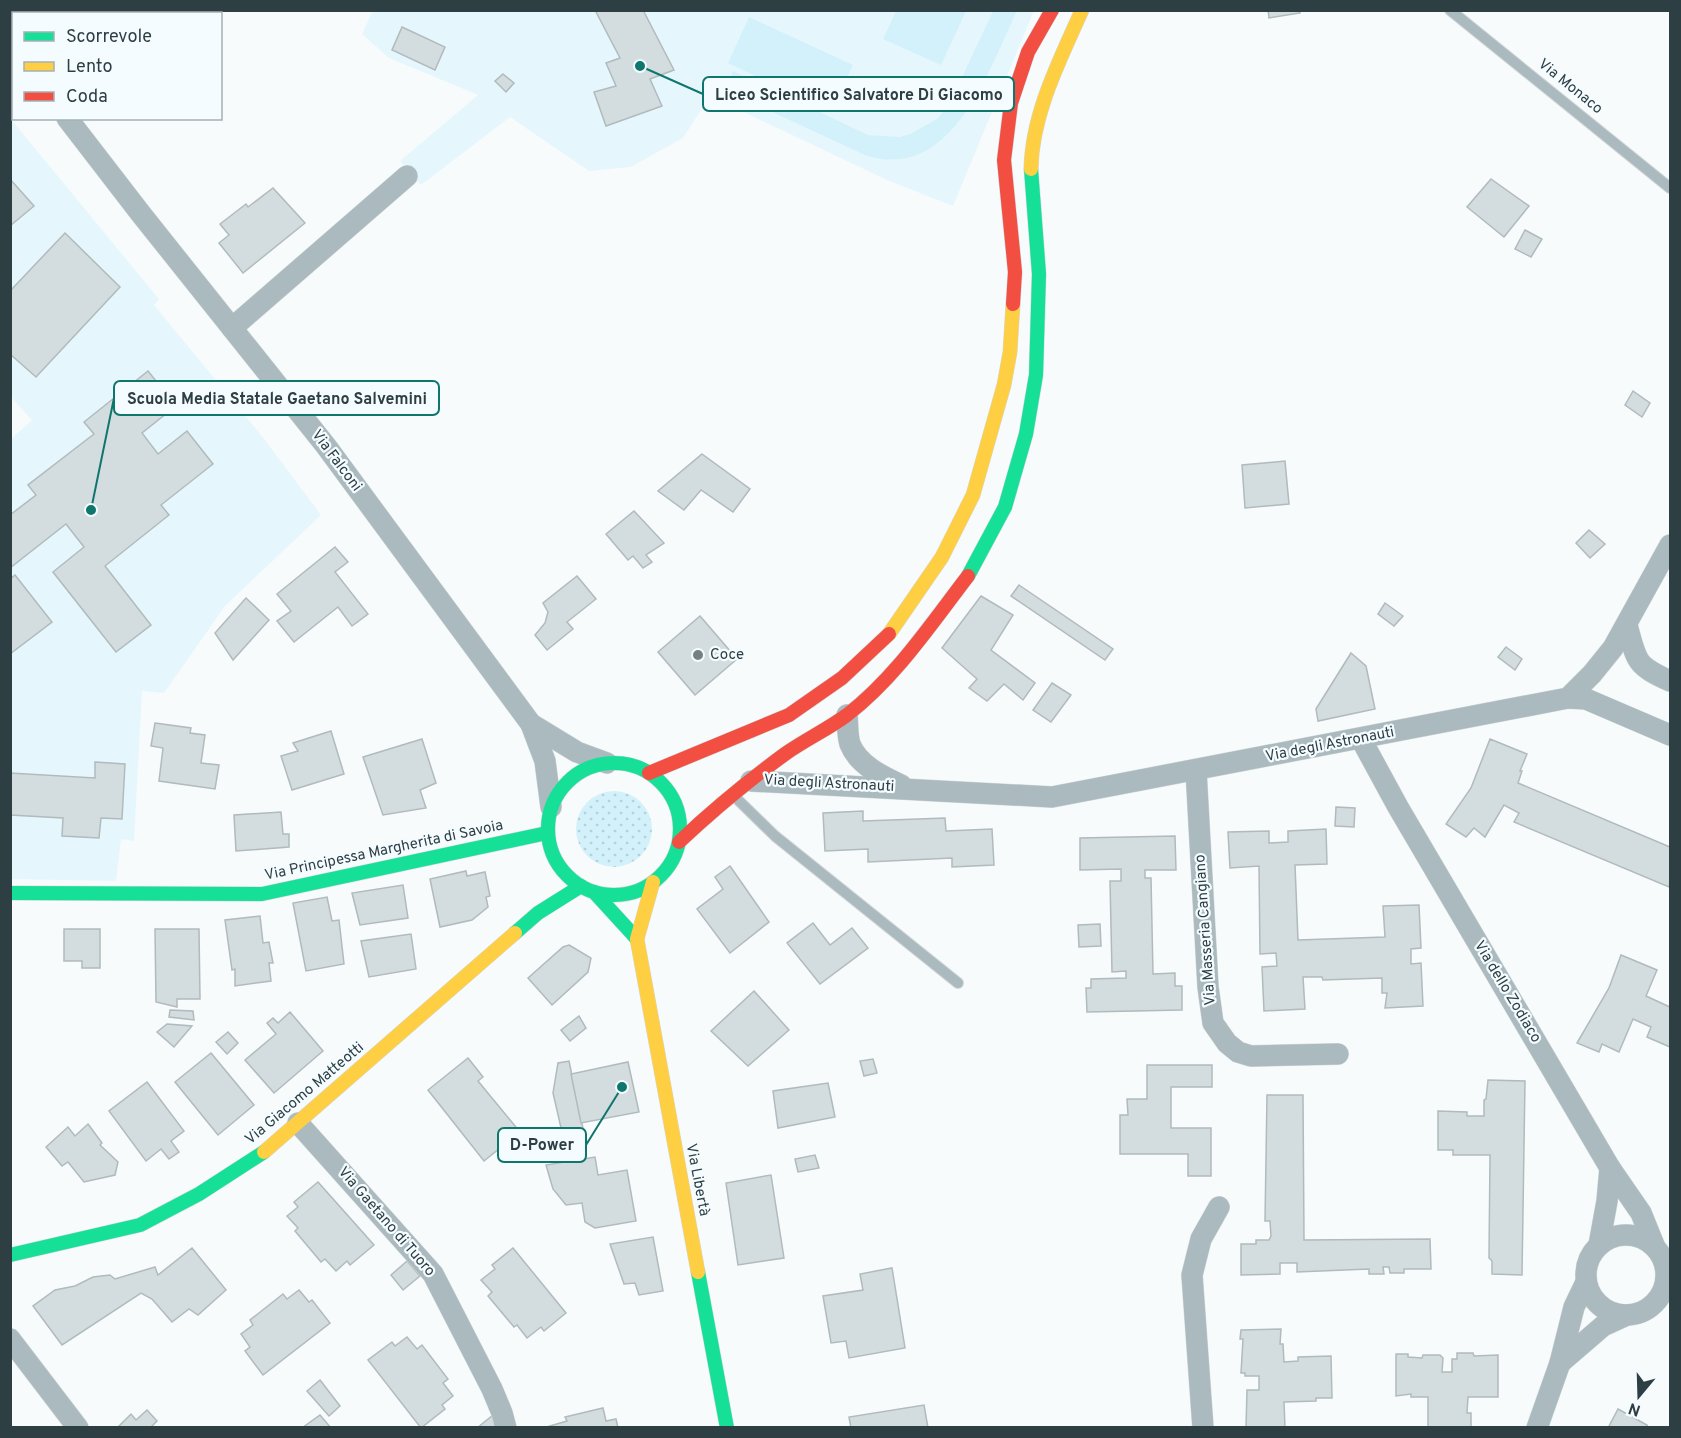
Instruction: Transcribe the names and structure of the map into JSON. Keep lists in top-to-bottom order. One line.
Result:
{"streets":{"street":["Via Falconi","Via degli Astronauti","Via Principessa Margherita di Savoia","Via Masseria Cangiano","Via dello Zodiaco","Via Giacomo Matteotti","Via Libertà","Via Gaetano di Tuoro"],"lane":["Via Monaco"]},"crossings":[["Via Falconi","Via Principessa Margherita di Savoia"],["Via Falconi","Via Giacomo Matteotti"],["Via Falconi","Via Libertà"],["Via degli Astronauti","Via Masseria Cangiano"],["Via degli Astronauti","Via dello Zodiaco"],["Via Principessa Margherita di Savoia","Via Giacomo Matteotti"],["Via Principessa Margherita di Savoia","Via Libertà"],["Via Giacomo Matteotti","Via Libertà"],["Via Giacomo Matteotti","Via Gaetano di Tuoro"]],"places":["Liceo Scientifico Salvatore Di Giacomo","Scuola Media Statale Gaetano Salvemini","Coce","D-Power"],"legend":["Scorrevole","Lento","Coda"],"north":"bottom"}
